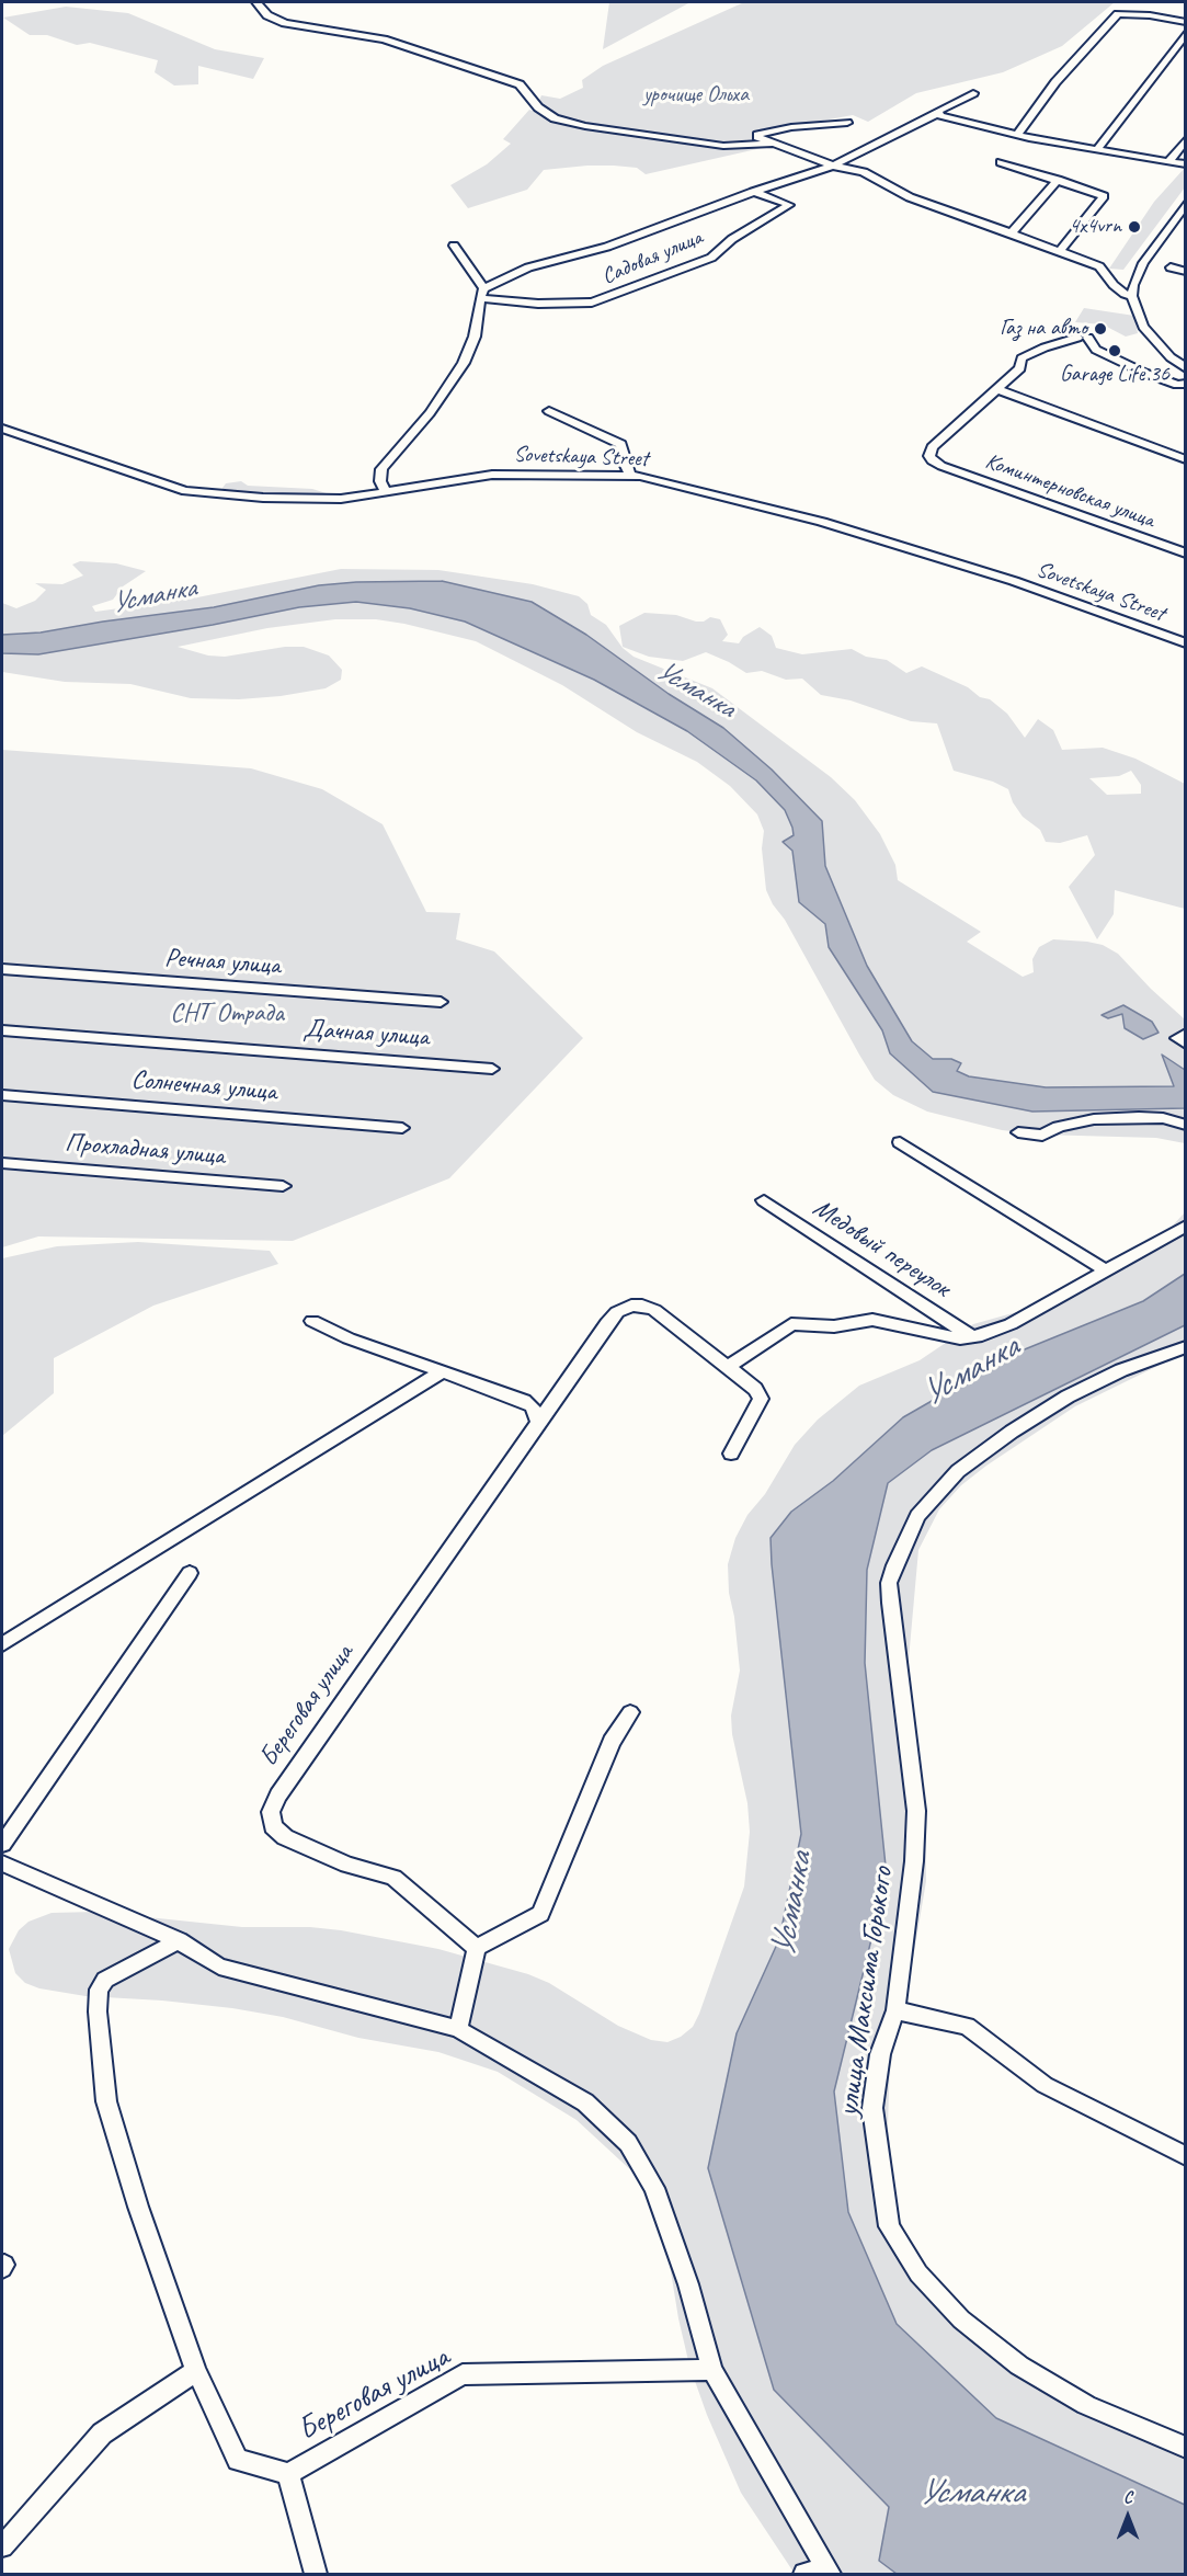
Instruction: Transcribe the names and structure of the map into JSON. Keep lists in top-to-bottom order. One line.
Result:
{"streets":{"street":["Садовая улица","Sovetskaya Street","Коминтерновская улица","Речная улица","Дачная улица","Солнечная улица","Прохладная улица","Медовый переулок","Береговая улица","улица Максима Горького"]},"water":["Усманка"],"parks":["урочище Ольха","СНТ Отрада"],"places":["4x4vrn","Газ на авто","Garage Life 36"],"north":"top"}
